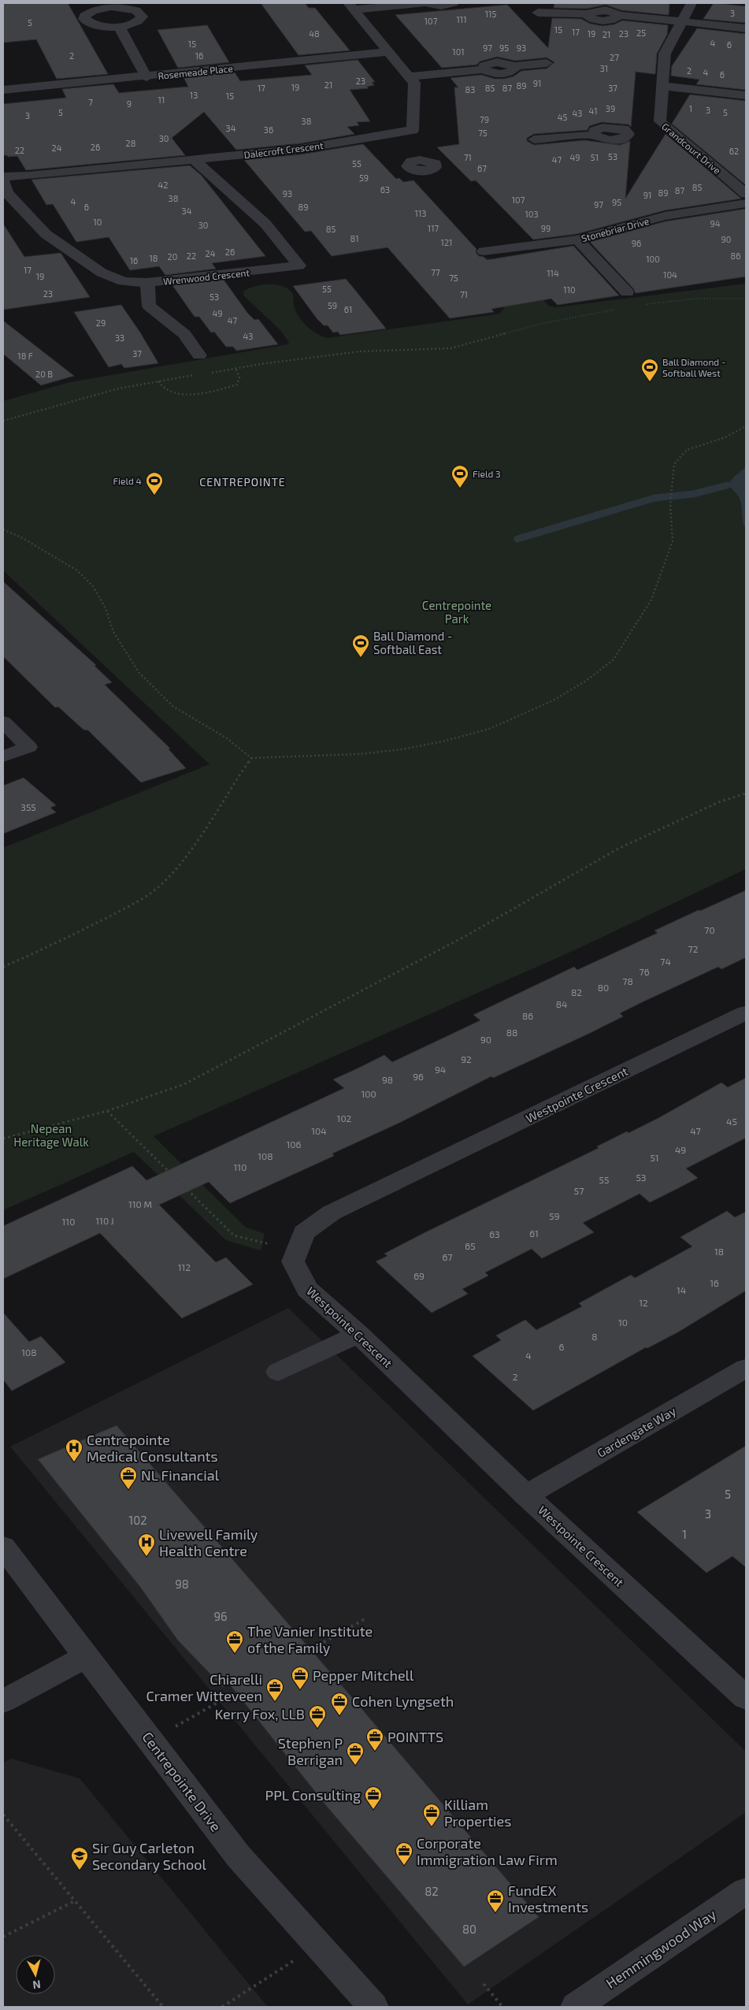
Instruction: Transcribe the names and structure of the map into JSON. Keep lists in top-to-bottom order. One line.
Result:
{"streets":{"street":["Rosemeade Place","Grandcourt Drive","Dalecroft Crescent","Stonebriar Drive","Wrenwood Crescent","Westpointe Crescent","Gardengate Way","Centrepointe Drive","Hemmingwood Way"]},"crossings":[["Rosemeade Place","Dalecroft Crescent"],["Dalecroft Crescent","Wrenwood Crescent"],["Westpointe Crescent","Gardengate Way"]],"districts":["CENTREPOINTE"],"parks":["Centrepointe Park","Nepean Heritage Walk"],"places":{"sports":["Ball Diamond - Softball West","Field 3","Field 4","Ball Diamond - Softball East"],"hospital":["Centrepointe Medical Consultants","Livewell Family Health Centre"],"office":["NL Financial","The Vanier Institute of the Family","Pepper Mitchell","Chiarelli Cramer Witteveen","Cohen Lyngseth","Kerry Fox, LLB","POINTTS","Stephen P Berrigan","PPL Consulting","Killiam Properties","Corporate Immigration Law Firm","FundEX Investments"],"school or university":["Sir Guy Carleton Secondary School"]},"house_numbers":["3","115","111","107","5","15","17","25","48","19","23","21","4","15","6","97","95","93","101","2","16","27","31","2","4","6","23","91","21","89","19","17","85","87","37","83","13","15","11","7","9","39","1","3","41","5","5","43","3","45","79","38","34","36","75","30","28","26","24","22","62","53","71","49","51","47","55","67","59","42","85","63","87","89","93","91","38","107","4","95","97","6","89","34","113","103","10","94","30","117","99","85","81","90","121","96","26","24","22","86","20","18","100","16","17","77","114","104","19","75","55","110","23","71","53","59","61","49","47","29","43","33","37","18 F","20 B","355","70","72","74","76","78","80","82","84","86","88","90","92","94","96","98","100","102","45","104","47","106","49","108","51","110","53","55","57","110 M","59","110 J","110","61","63","65","18","67","112","69","16","14","12","10","8","6","108","4","2","5","3","102","1","98","96","82","80"],"north":"bottom"}
